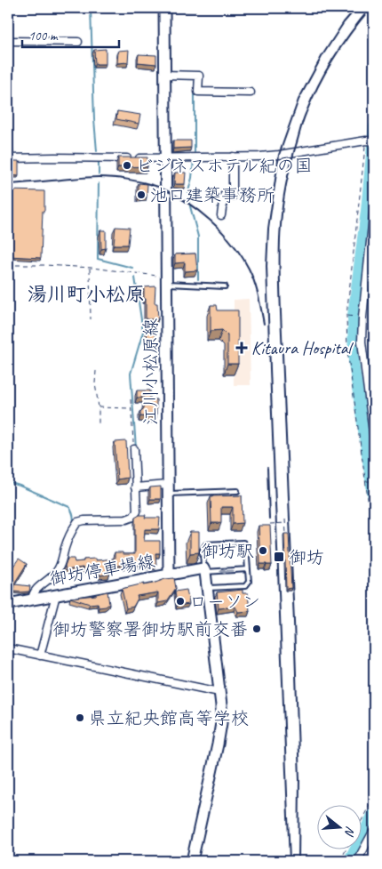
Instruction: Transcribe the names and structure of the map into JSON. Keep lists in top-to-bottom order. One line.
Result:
{"streets":{"main road":["江川小松原線","御坊停車場線"]},"crossings":[["江川小松原線","御坊停車場線"]],"districts":["湯川町小松原"],"places":{"other":["ビジネスホテル紀の国","池口建築事務所","御坊駅","ローソン","御坊警察署御坊駅前交番","県立紀央館高等学校"],"health":["Kitaura Hospital"],"transit":["御坊"]},"scale_bar":"100 m","north":"right"}
